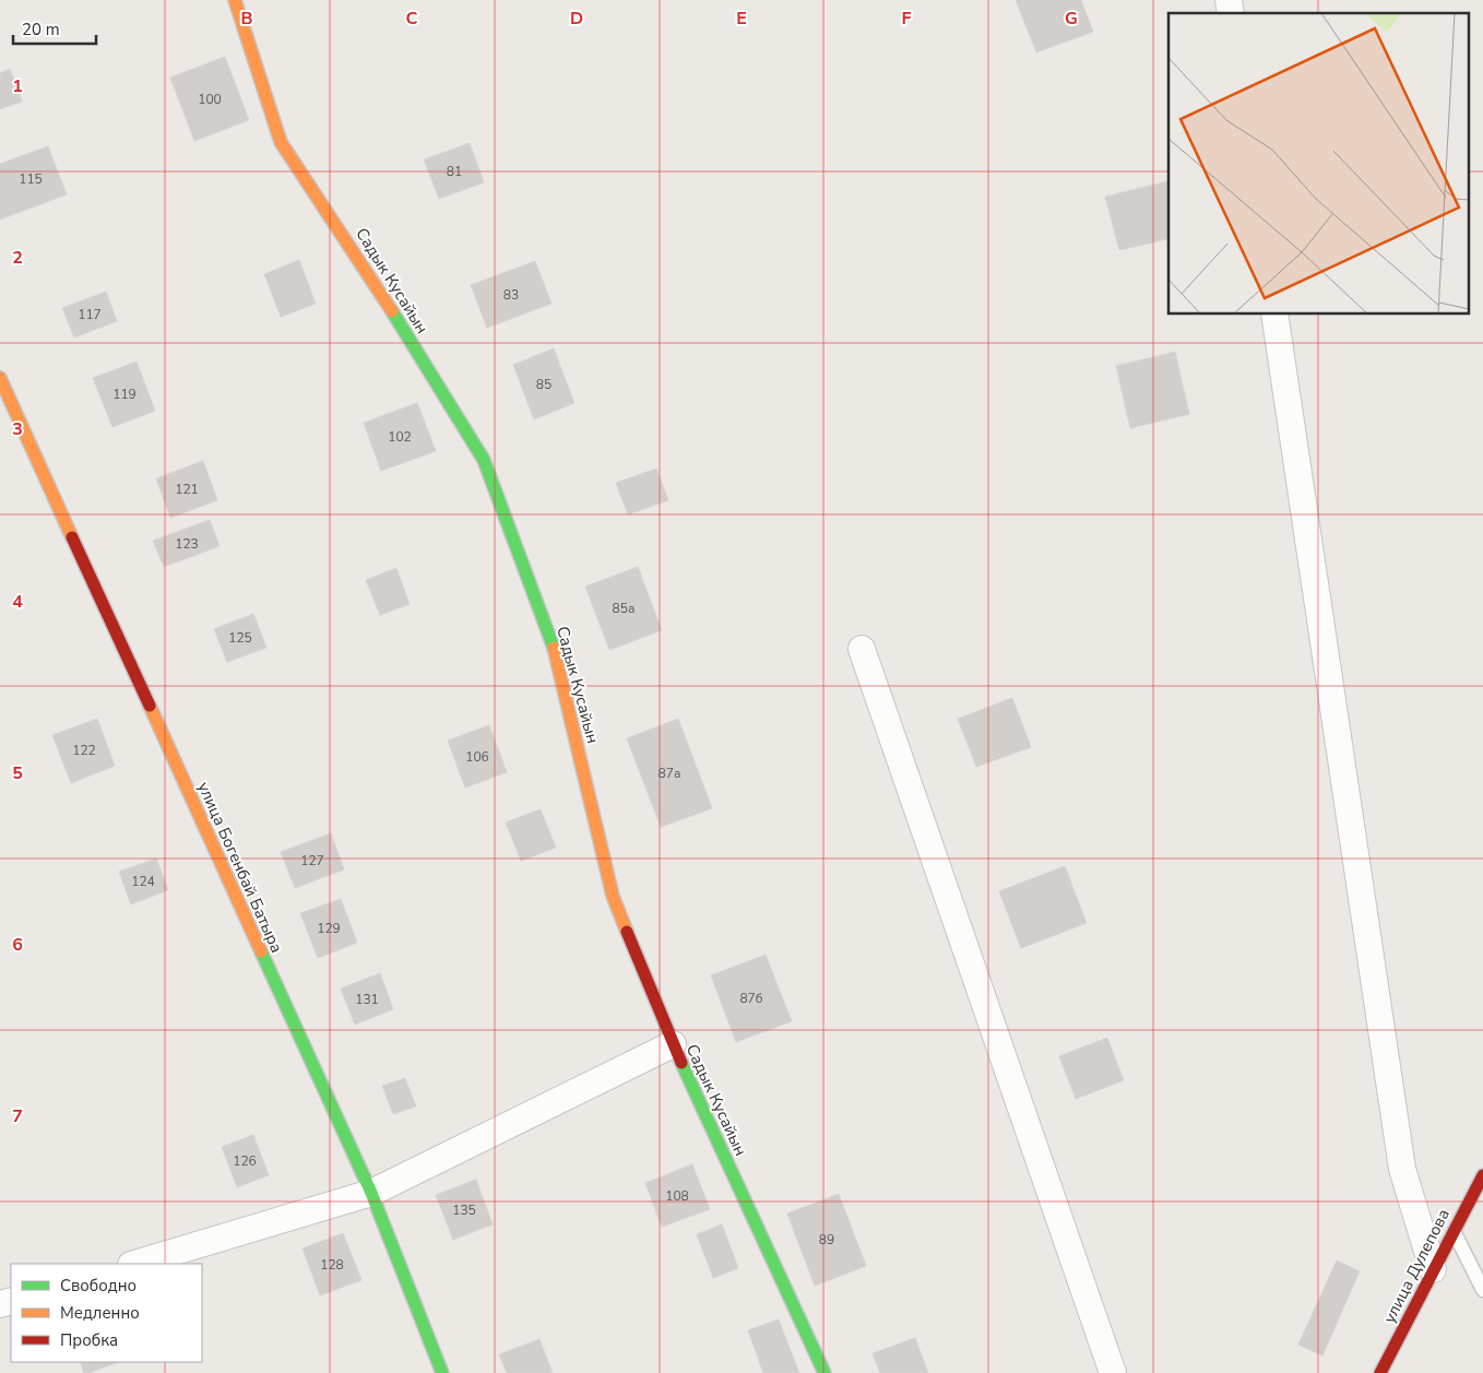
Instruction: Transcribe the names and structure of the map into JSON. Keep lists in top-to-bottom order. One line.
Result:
{"streets":{"street":["Садык Кусайын","улица Богенбай Батыра","улица Дулепова"]},"house_numbers":["100","81","115","83","117","85","119","102","121","123","85а","125","122","106","87а","127","124","129","87б","131","126","108","135","89","128"],"legend":["Свободно","Медленно","Пробка"],"scale_bar":"20 m","grid":{"columns":["B","C","D","E","F","G"],"rows":["1","2","3","4","5","6","7"]}}
